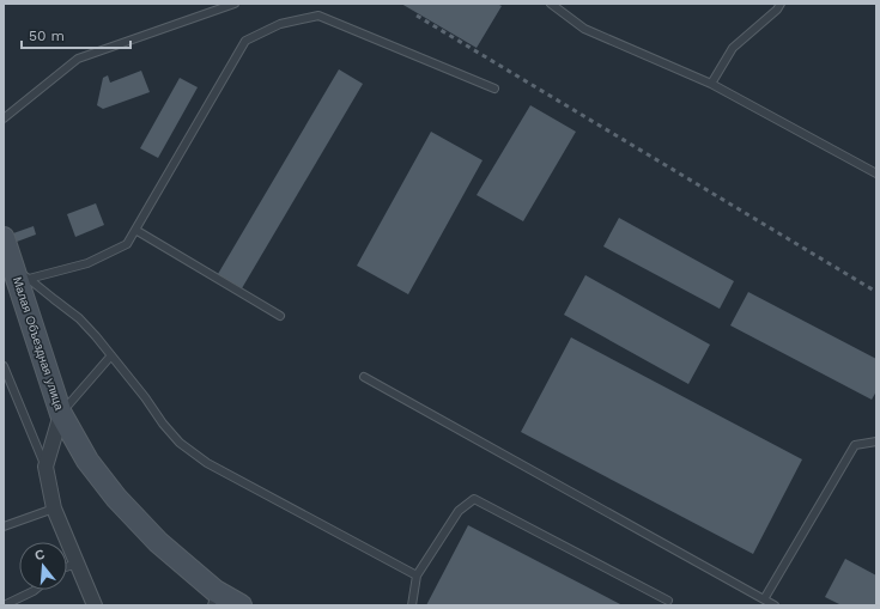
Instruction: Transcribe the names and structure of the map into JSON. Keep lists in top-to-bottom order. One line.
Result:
{"streets":{"street":["Малая Объездная улица"]},"scale_bar":"50 m","north":"top"}
